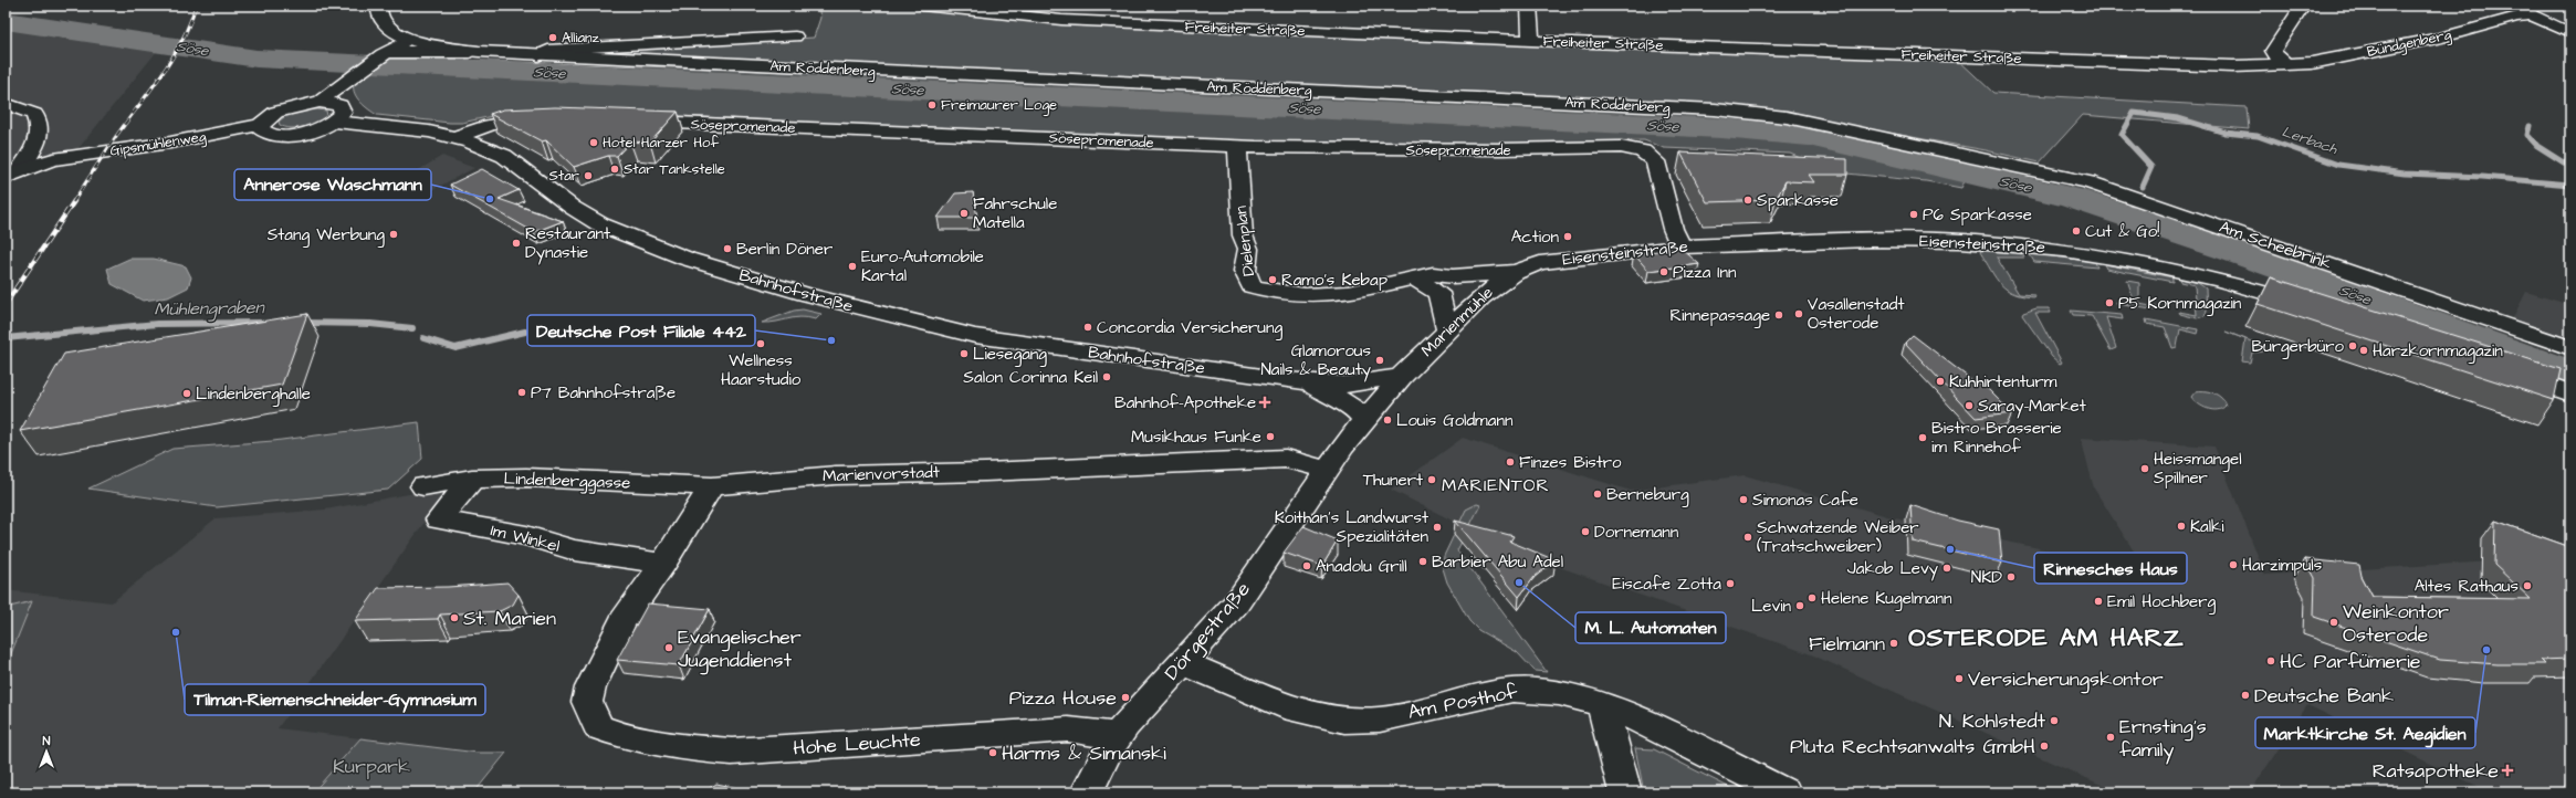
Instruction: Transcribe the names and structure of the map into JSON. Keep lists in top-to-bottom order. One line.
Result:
{"streets":{"street":["Freiheiter Straße","Bündgenberg","Am Röddenberg","Sösepromenade","Gipsmühlenweg","Dielenplan","Eisensteinstraße","Am Scheebrink","Bahnhofstraße","Marienmühle","Marienvorstadt","Lindenberggasse","Im Winkel","Dörgestraße","Am Posthof","Hohe Leuchte"]},"crossings":[["Freiheiter Straße","Bündgenberg"],["Am Röddenberg","Am Scheebrink"],["Sösepromenade","Dielenplan"],["Sösepromenade","Eisensteinstraße"],["Gipsmühlenweg","Bahnhofstraße"],["Dielenplan","Eisensteinstraße"],["Eisensteinstraße","Marienmühle"],["Marienmühle","Dörgestraße"],["Marienvorstadt","Lindenberggasse"],["Marienvorstadt","Dörgestraße"],["Lindenberggasse","Im Winkel"],["Im Winkel","Hohe Leuchte"],["Dörgestraße","Am Posthof"],["Dörgestraße","Hohe Leuchte"]],"districts":["MARIENTOR","OSTERODE AM HARZ"],"water":["Söse","Lerbach","Mühlengraben"],"parks":["Kurpark"],"places":{"other":["Allianz","Freimaurer Loge","Hotel Harzer Hof","Star Tankstelle","Star","Annerose Waschmann","Sparkasse","Fahrschule Matella","P6 Sparkasse","Cut & Go!","Stang Werbung","Action","Restaurant Dynastie","Berlin Döner","Euro-Automobile Kartal","Pizza Inn","Ramo's Kebap","P5 Kornmagazin","Vasallenstadt Osterode","Rinnepassage","Concordia Versicherung","Deutsche Post Filiale 442","Wellness Haarstudio","Bürgerbüro","Harzkornmagazin","Liesegang","Glamorous Nails & Beauty","Salon Corinna Keil","Kuhhirtenturm","P7 Bahnhofstraße","Lindenberghalle","Saray-Market","Louis Goldmann","Musikhaus Funke","Bistro Brasserie im Rinnehof","Finzes Bistro","Heissmangel Spillner","Thunert","Berneburg","Simonas Cafe","Kalki","Koithan's Landwurst Spezialitäten","Dornemann","Schwatzende Weiber (Tratschweiber)","Rinnesches Haus","Barbier Abu Adel","Harzimpuls","Anadolu Grill","Jakob Levy","NKD","M. L. Automaten","Eiscafe Zotta","Altes Rathaus","Helene Kugelmann","Emil Hochberg","Levin","St. Marien","Weinkontor Osterode","Tilman-Riemenschneider-Gymnasium","Fielmann","Evangelischer Jugenddienst","Marktkirche St. Aegidien","HC Parfümerie","Versicherungskontor","Deutsche Bank","Pizza House","N. Kohlstedt","Ernsting's family","Pluta Rechtsanwalts GmbH","Harms & Simanski"],"health":["Bahnhof-Apotheke","Ratsapotheke"]},"north":"top"}
